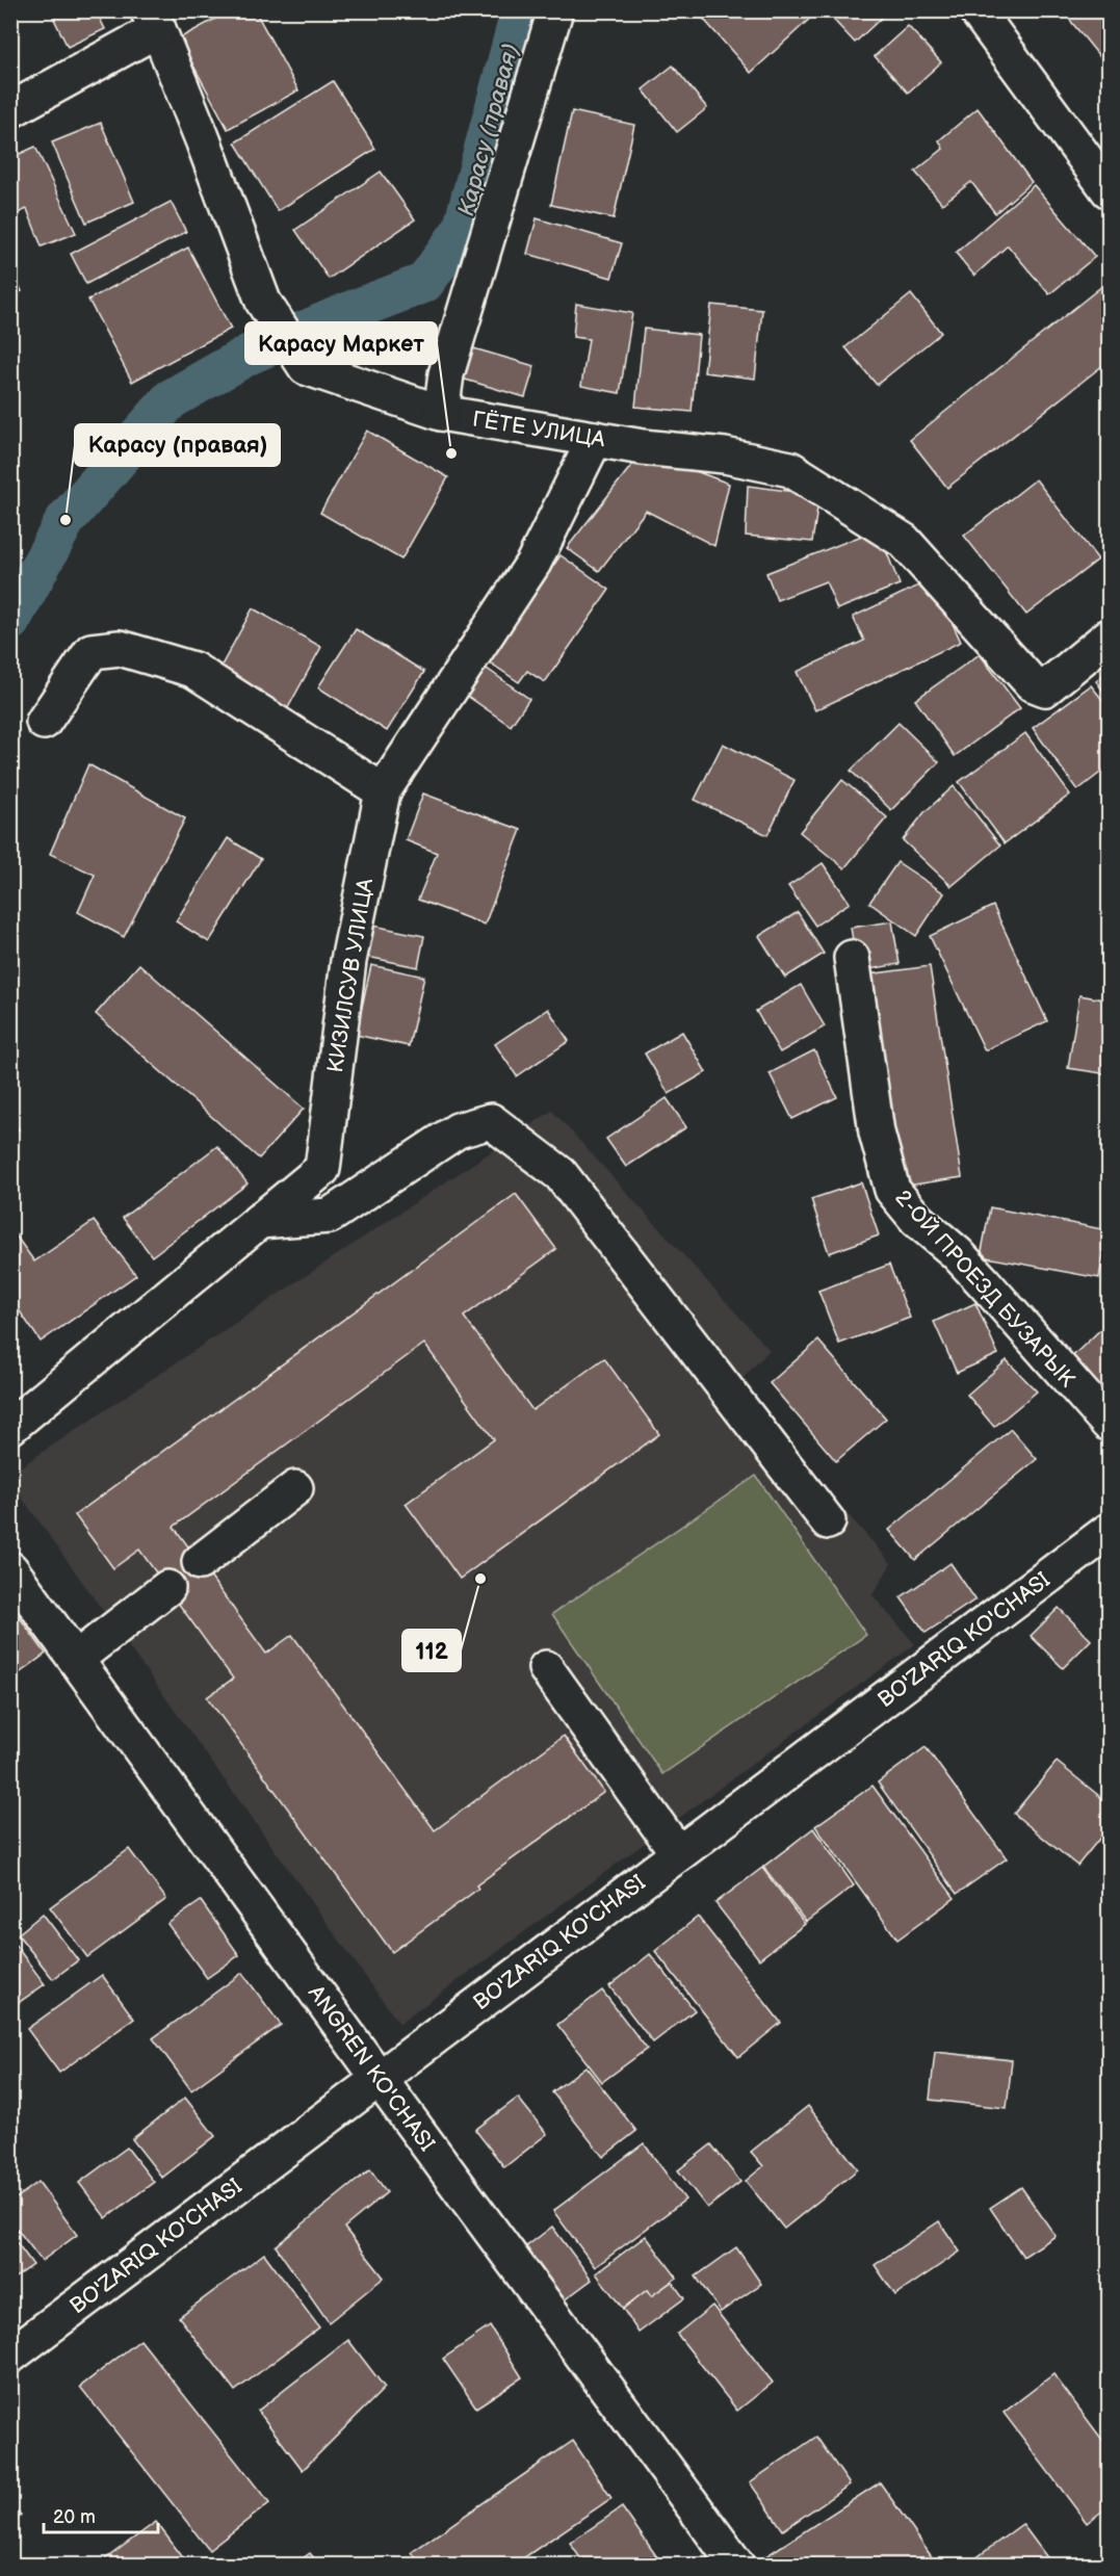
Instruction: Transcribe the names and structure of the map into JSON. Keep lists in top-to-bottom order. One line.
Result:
{"streets":{"street":["ГЁТЕ УЛИЦА","КИЗИЛСУВ УЛИЦА","2-ОЙ ПРОЕЗД БУЗАРЫК","BO'ZARIQ KO'CHASI","ANGREN KO'CHASI"]},"crossings":[["ГЁТЕ УЛИЦА","КИЗИЛСУВ УЛИЦА"],["BO'ZARIQ KO'CHASI","ANGREN KO'CHASI"]],"water":["Карасу (правая)"],"places":["Карасу Маркет","Карасу (правая)","112"],"scale_bar":"20 m"}
